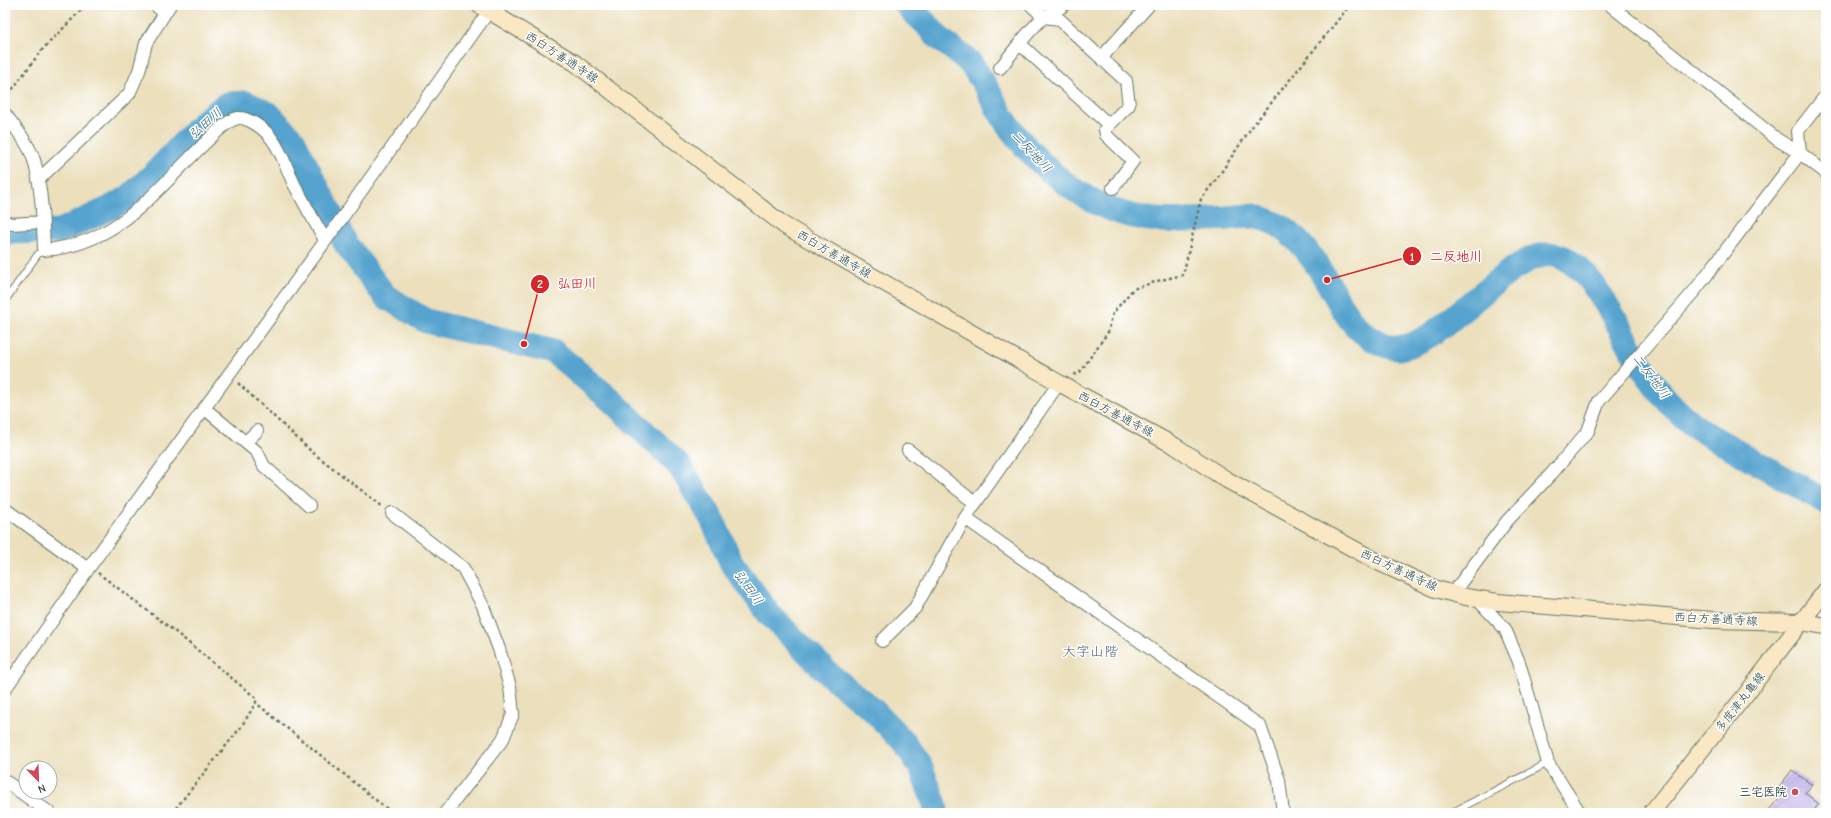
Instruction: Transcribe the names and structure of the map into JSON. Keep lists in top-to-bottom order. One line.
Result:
{"streets":{"main road":["西白方善通寺線","多度津丸亀線"]},"crossings":[["西白方善通寺線","多度津丸亀線"]],"districts":["大字山階"],"water":["弘田川","二反地川"],"places":["二反地川","弘田川","三宅医院"],"north":"bottom right"}
